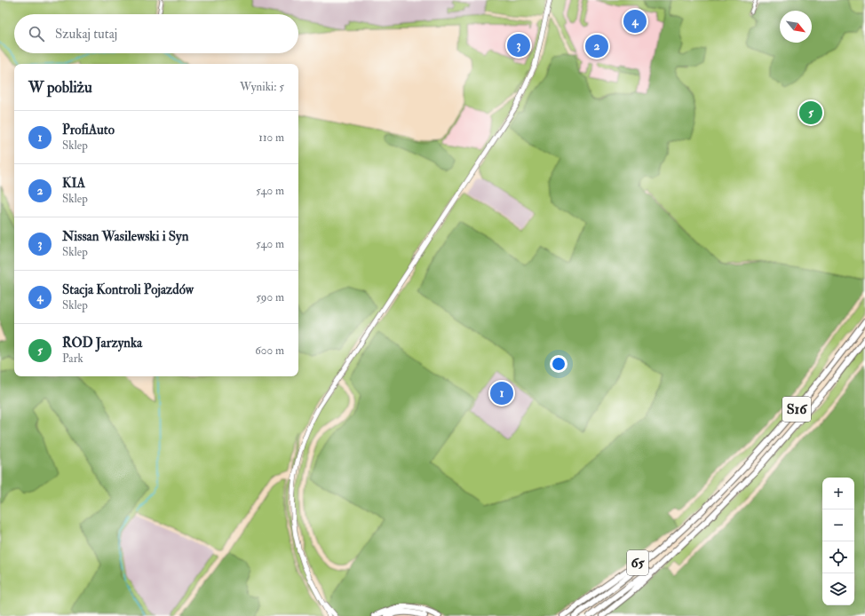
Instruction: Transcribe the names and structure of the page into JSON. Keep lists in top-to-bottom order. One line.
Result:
{"streets":{"highway":["S16","65"]},"crossings":[["S16","65"]],"north":"bottom right","page":{"pins":["4","3","2","5","1"],"search":"Szukaj tutaj","heading":["W pobliżu","Wyniki: 5"],"list":[{"mark":"1","name":"ProfiAuto","note":"Sklep","value":"110 m"},{"mark":"2","name":"KIA","note":"Sklep","value":"540 m"},{"mark":"3","name":"Nissan Wasilewski i Syn","note":"Sklep","value":"540 m"},{"mark":"4","name":"Stacja Kontroli Pojazdów","note":"Sklep","value":"590 m"},{"mark":"5","name":"ROD Jarzynka","note":"Park","value":"600 m"}],"map_buttons":["+","−"]}}
